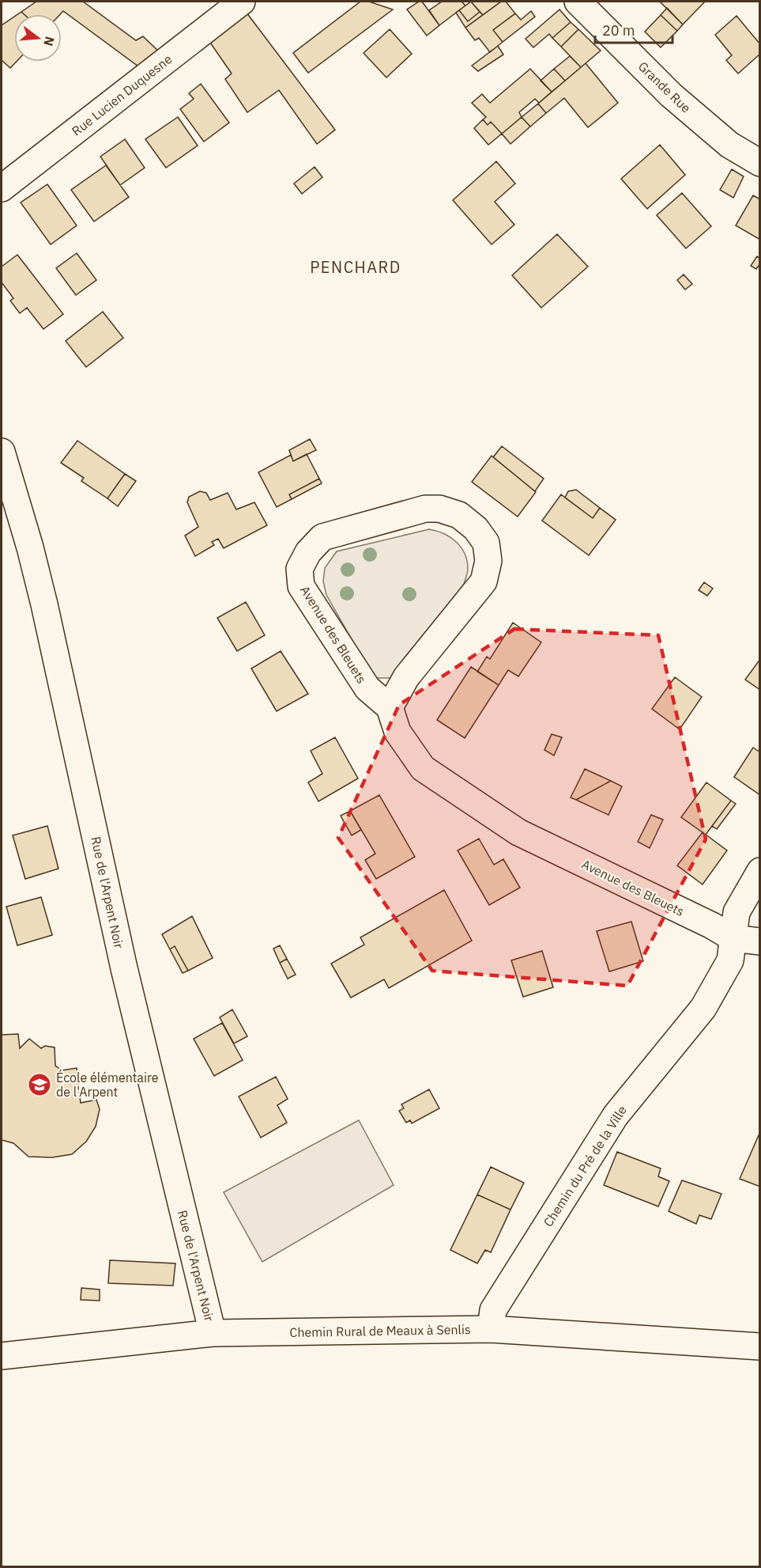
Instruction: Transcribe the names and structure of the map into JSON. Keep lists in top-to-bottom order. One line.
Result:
{"streets":{"street":["Grande Rue","Rue Lucien Duquesne","Avenue des Bleuets","Rue de l'Arpent Noir","Chemin du Pré de la Ville","Chemin Rural de Meaux à Senlis"]},"crossings":[["Avenue des Bleuets","Chemin du Pré de la Ville"],["Rue de l'Arpent Noir","Chemin Rural de Meaux à Senlis"],["Chemin du Pré de la Ville","Chemin Rural de Meaux à Senlis"]],"districts":["PENCHARD"],"places":{"school or university":["École élémentaire de l'Arpent"]},"scale_bar":"20 m","north":"right"}
